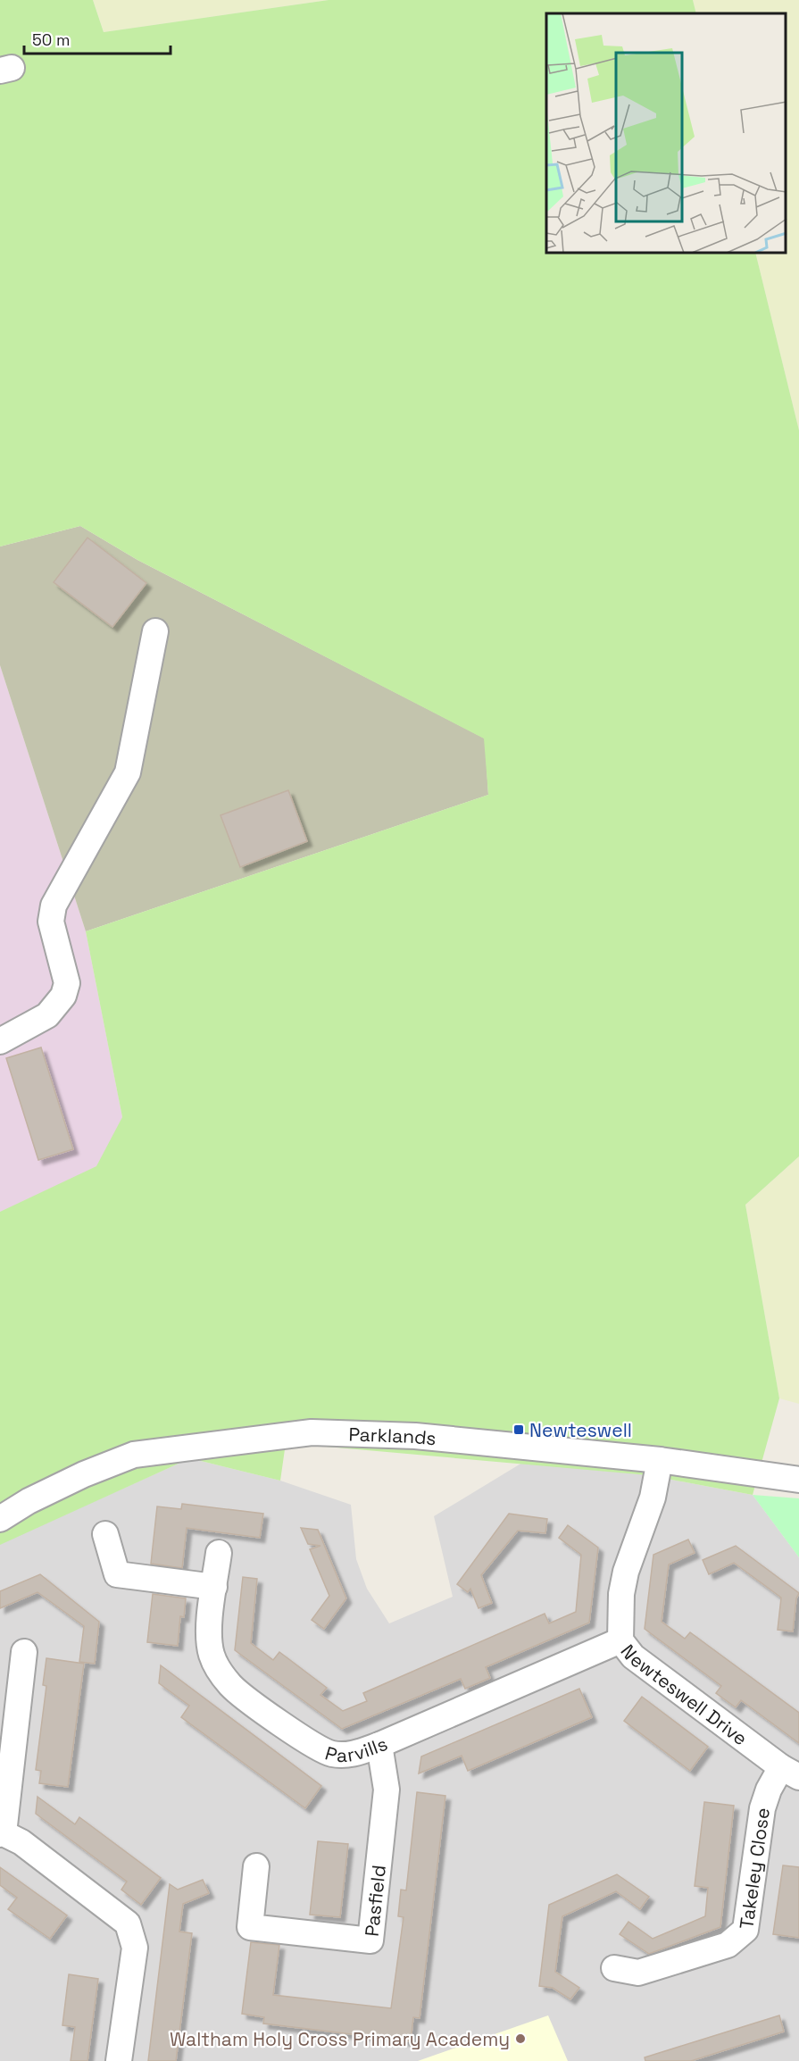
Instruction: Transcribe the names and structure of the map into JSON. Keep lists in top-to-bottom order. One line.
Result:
{"streets":{"street":["Parklands","Newteswell Drive","Parvills","Takeley Close","Pasfield"]},"crossings":[["Parklands","Newteswell Drive"],["Newteswell Drive","Parvills"],["Newteswell Drive","Takeley Close"],["Parvills","Pasfield"]],"places":{"transit":["Newteswell"],"other":["Waltham Holy Cross Primary Academy"]},"scale_bar":"50 m"}
